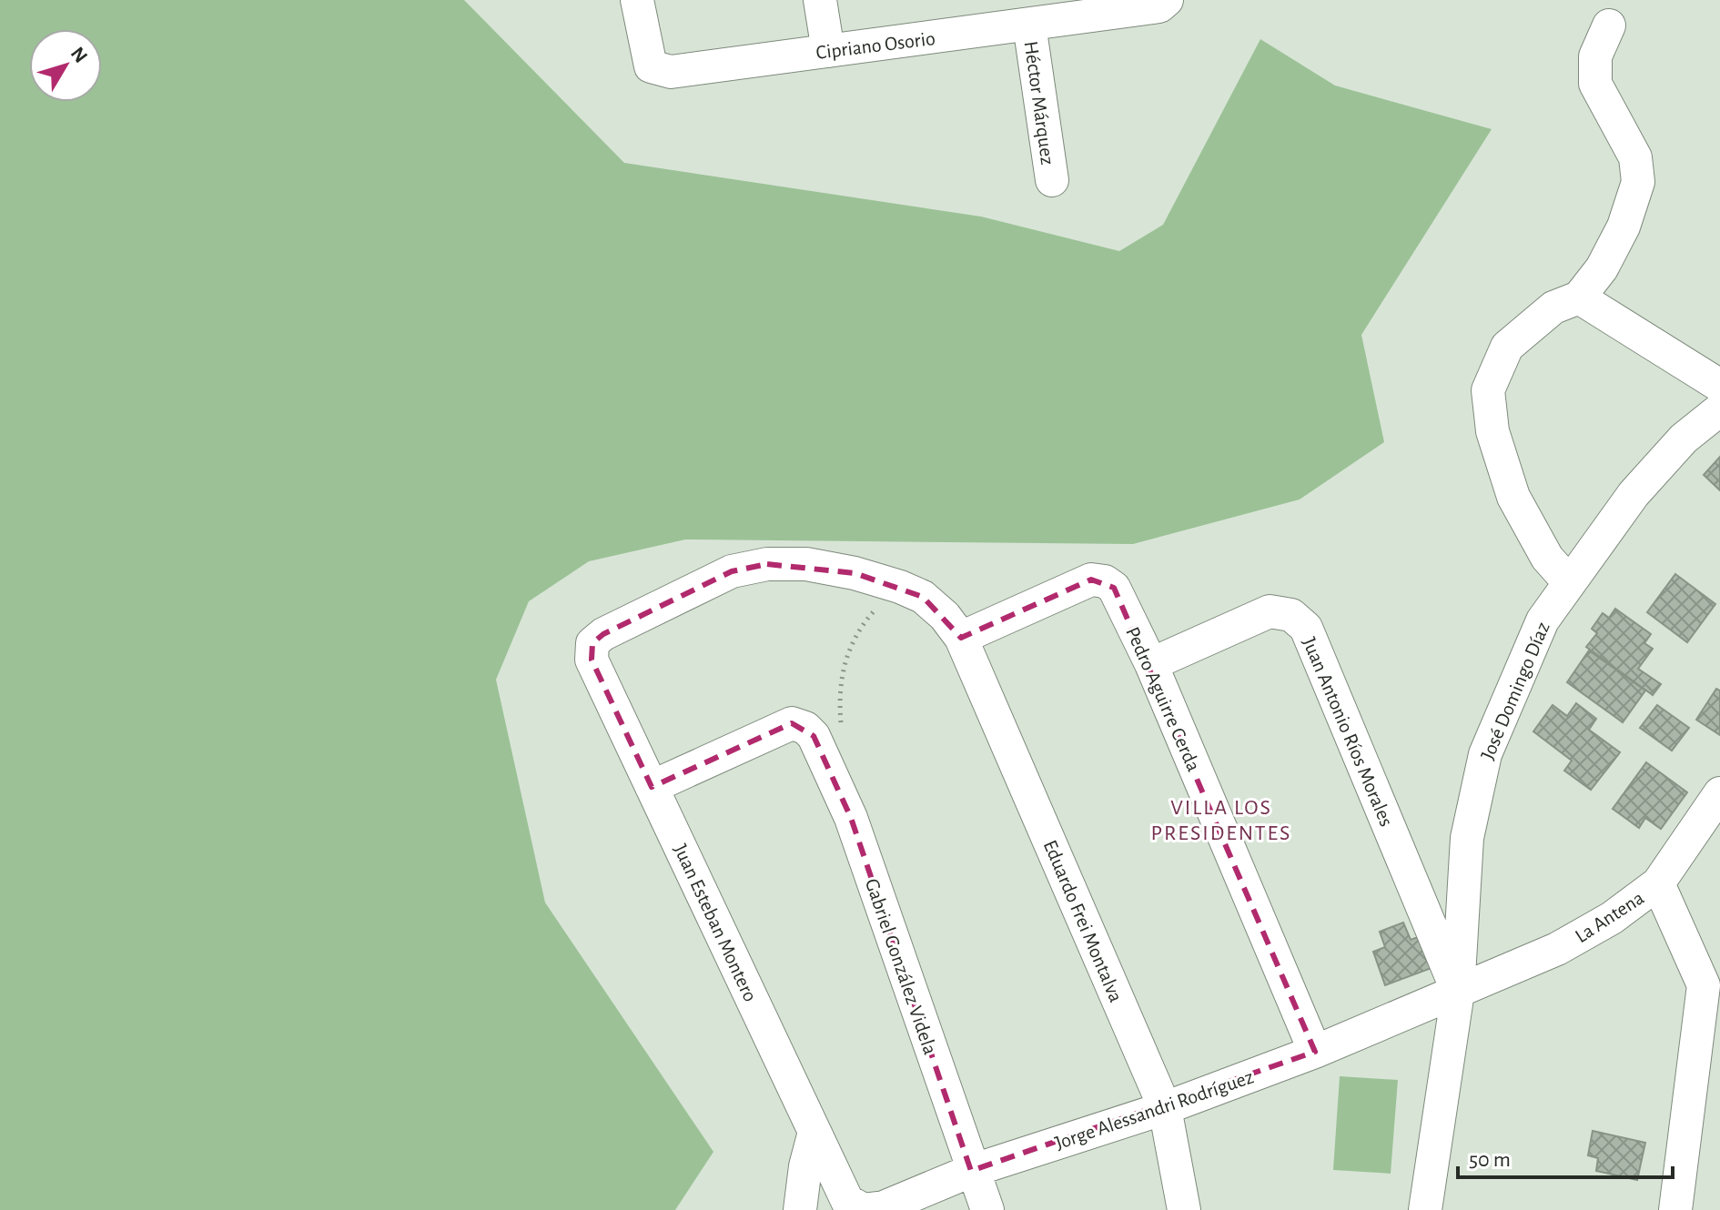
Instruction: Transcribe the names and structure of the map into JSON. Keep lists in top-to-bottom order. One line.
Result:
{"streets":{"street":["Cipriano Osorio","Héctor Márquez","José Domingo Díaz","Pedro Aguirre Cerda","Juan Antonio Ríos Morales","La Antena","Eduardo Frei Montalva","Juan Esteban Montero","Gabriel González Videla","Jorge Alessandri Rodríguez"]},"crossings":[["Cipriano Osorio","Héctor Márquez"],["José Domingo Díaz","Juan Antonio Ríos Morales"],["José Domingo Díaz","La Antena"],["José Domingo Díaz","Jorge Alessandri Rodríguez"],["Pedro Aguirre Cerda","Juan Antonio Ríos Morales"],["Pedro Aguirre Cerda","Eduardo Frei Montalva"],["Pedro Aguirre Cerda","Jorge Alessandri Rodríguez"],["Juan Antonio Ríos Morales","La Antena"],["Juan Antonio Ríos Morales","Jorge Alessandri Rodríguez"],["La Antena","Jorge Alessandri Rodríguez"],["Eduardo Frei Montalva","Juan Esteban Montero"],["Eduardo Frei Montalva","Jorge Alessandri Rodríguez"],["Juan Esteban Montero","Gabriel González Videla"],["Juan Esteban Montero","Jorge Alessandri Rodríguez"],["Gabriel González Videla","Jorge Alessandri Rodríguez"]],"districts":["VILLA LOS PRESIDENTES"],"scale_bar":"50 m","north":"top right"}
